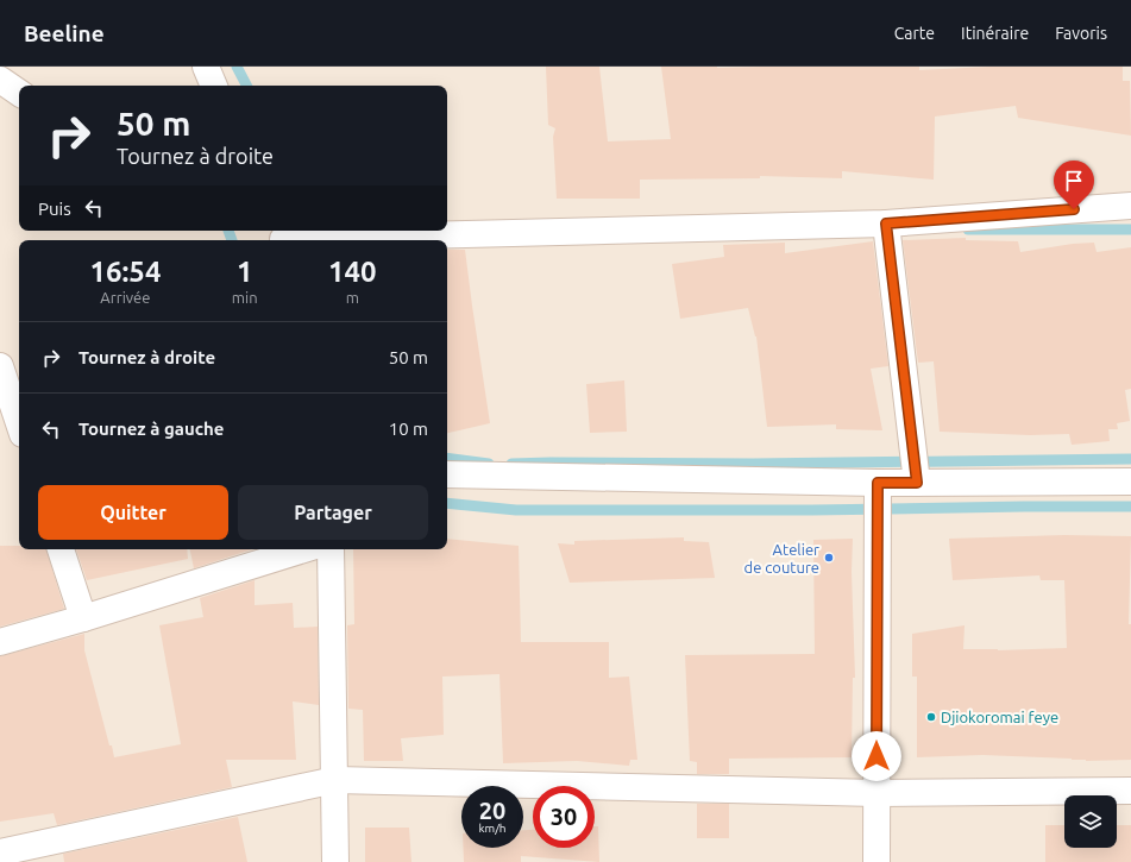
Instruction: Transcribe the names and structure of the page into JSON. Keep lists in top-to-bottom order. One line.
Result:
{"places":["Atelier de couture","Djiokoromai feye"],"page":{"header":"Beeline","nav":["Carte","Itinéraire","Favoris"],"turn":["50 m","Tournez à droite"],"then":"Puis","eta":["16:54","Arrivée","1","min","140","m"],"list":[{"name":"Tournez à droite","value":"50 m"},{"name":"Tournez à gauche","value":"10 m"}],"buttons":["Quitter","Partager"],"speed":"20 km/h","limit":"30"}}
